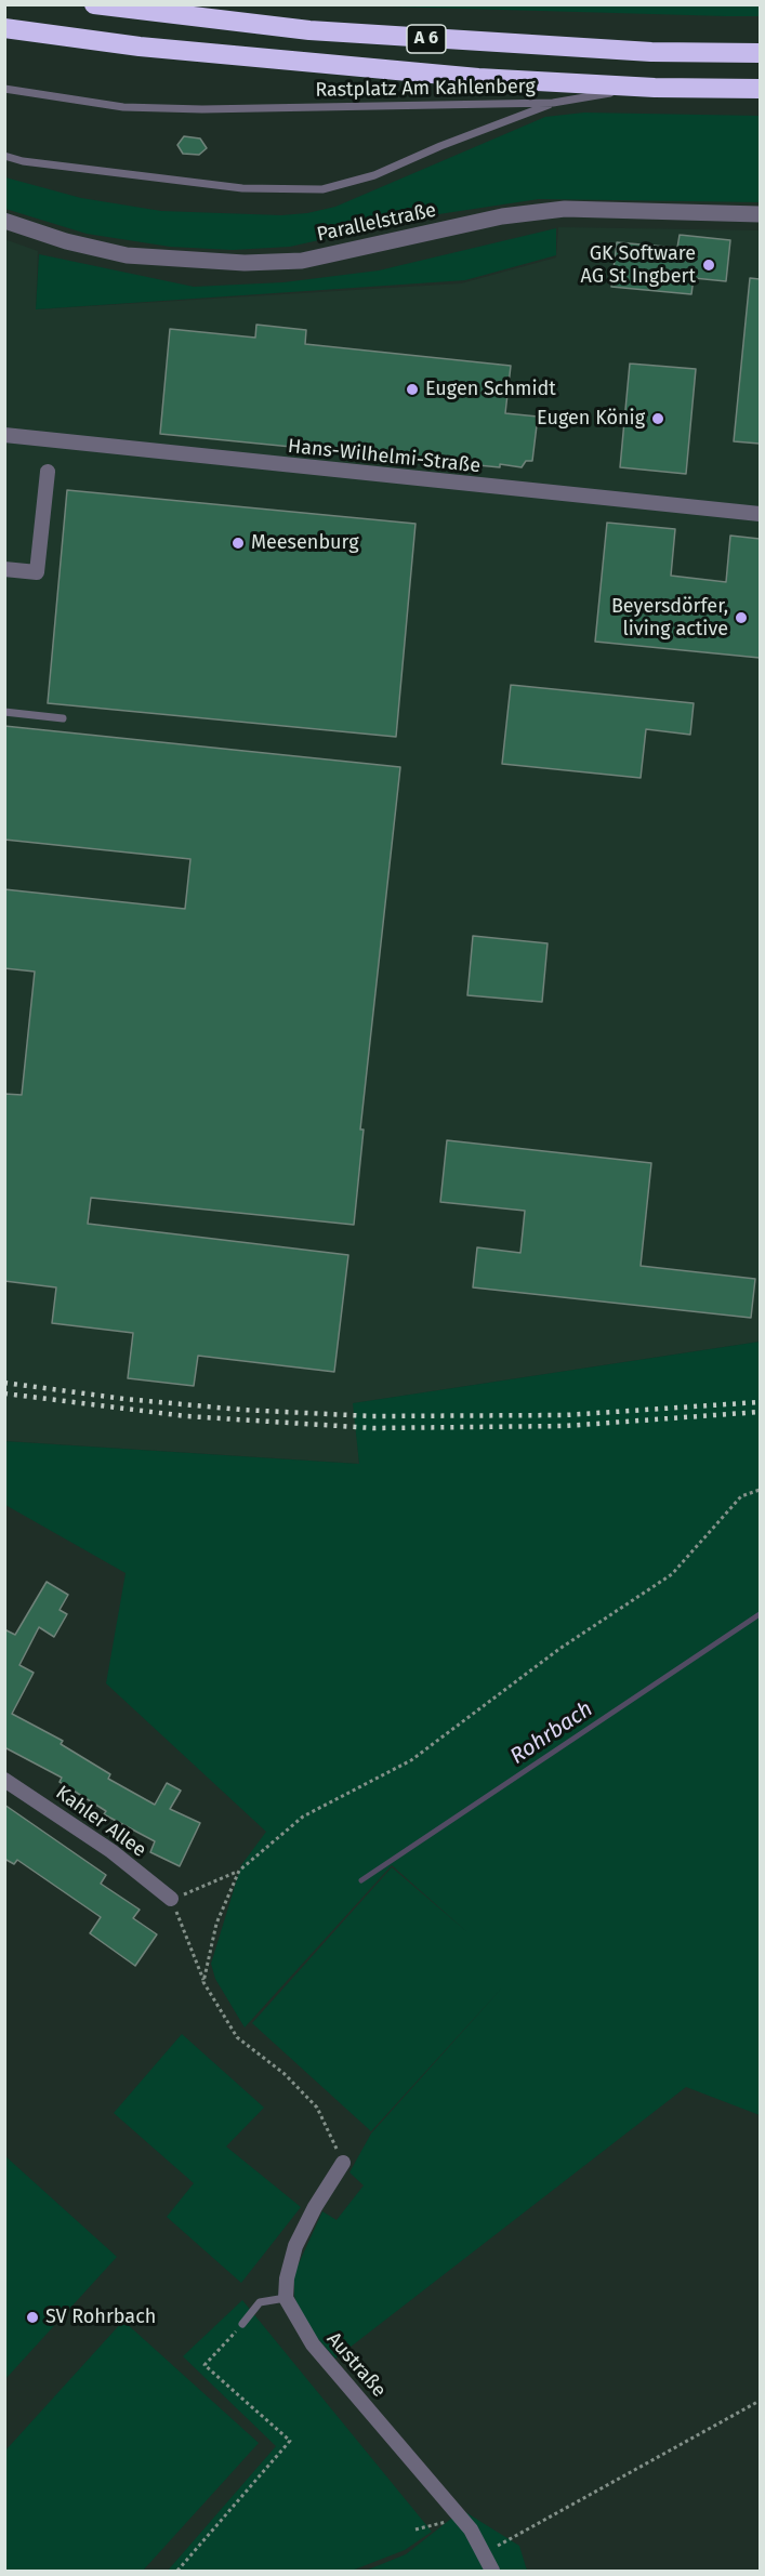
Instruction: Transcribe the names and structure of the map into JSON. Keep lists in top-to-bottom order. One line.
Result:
{"streets":{"highway":["A 6"],"street":["Parallelstraße","Hans-Wilhelmi-Straße","Kahler Allee","Austraße"],"lane":["Rastplatz Am Kahlenberg"]},"crossings":[["A 6","Rastplatz Am Kahlenberg"]],"water":["Rohrbach"],"places":["GK Software AG St Ingbert","Eugen Schmidt","Eugen König","Meesenburg","Beyersdörfer, living active","SV Rohrbach"]}
